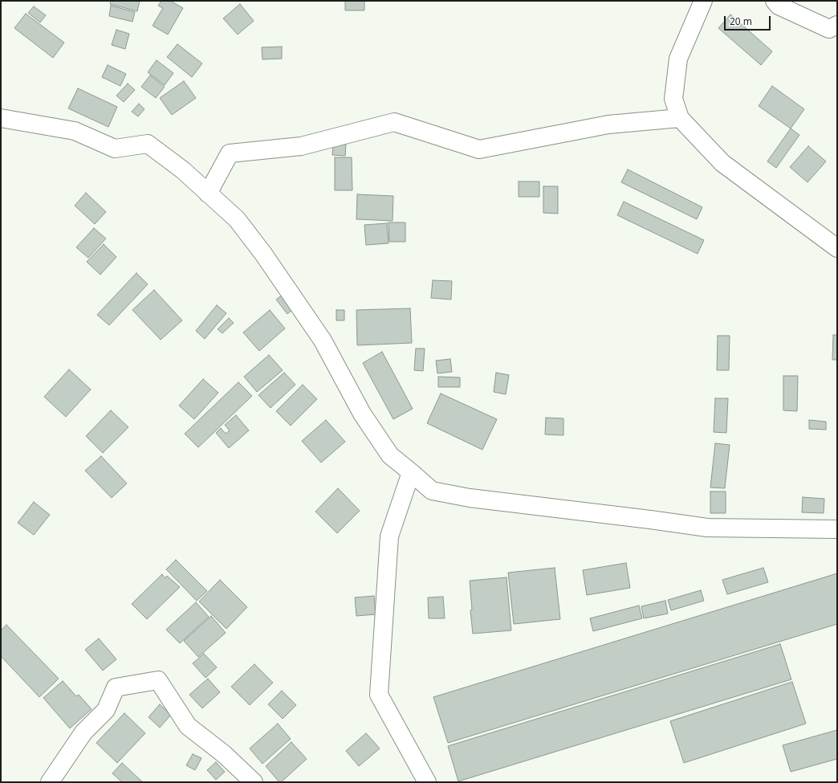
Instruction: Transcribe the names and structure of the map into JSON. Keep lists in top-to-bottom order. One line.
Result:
{"scale_bar":"20 m"}
